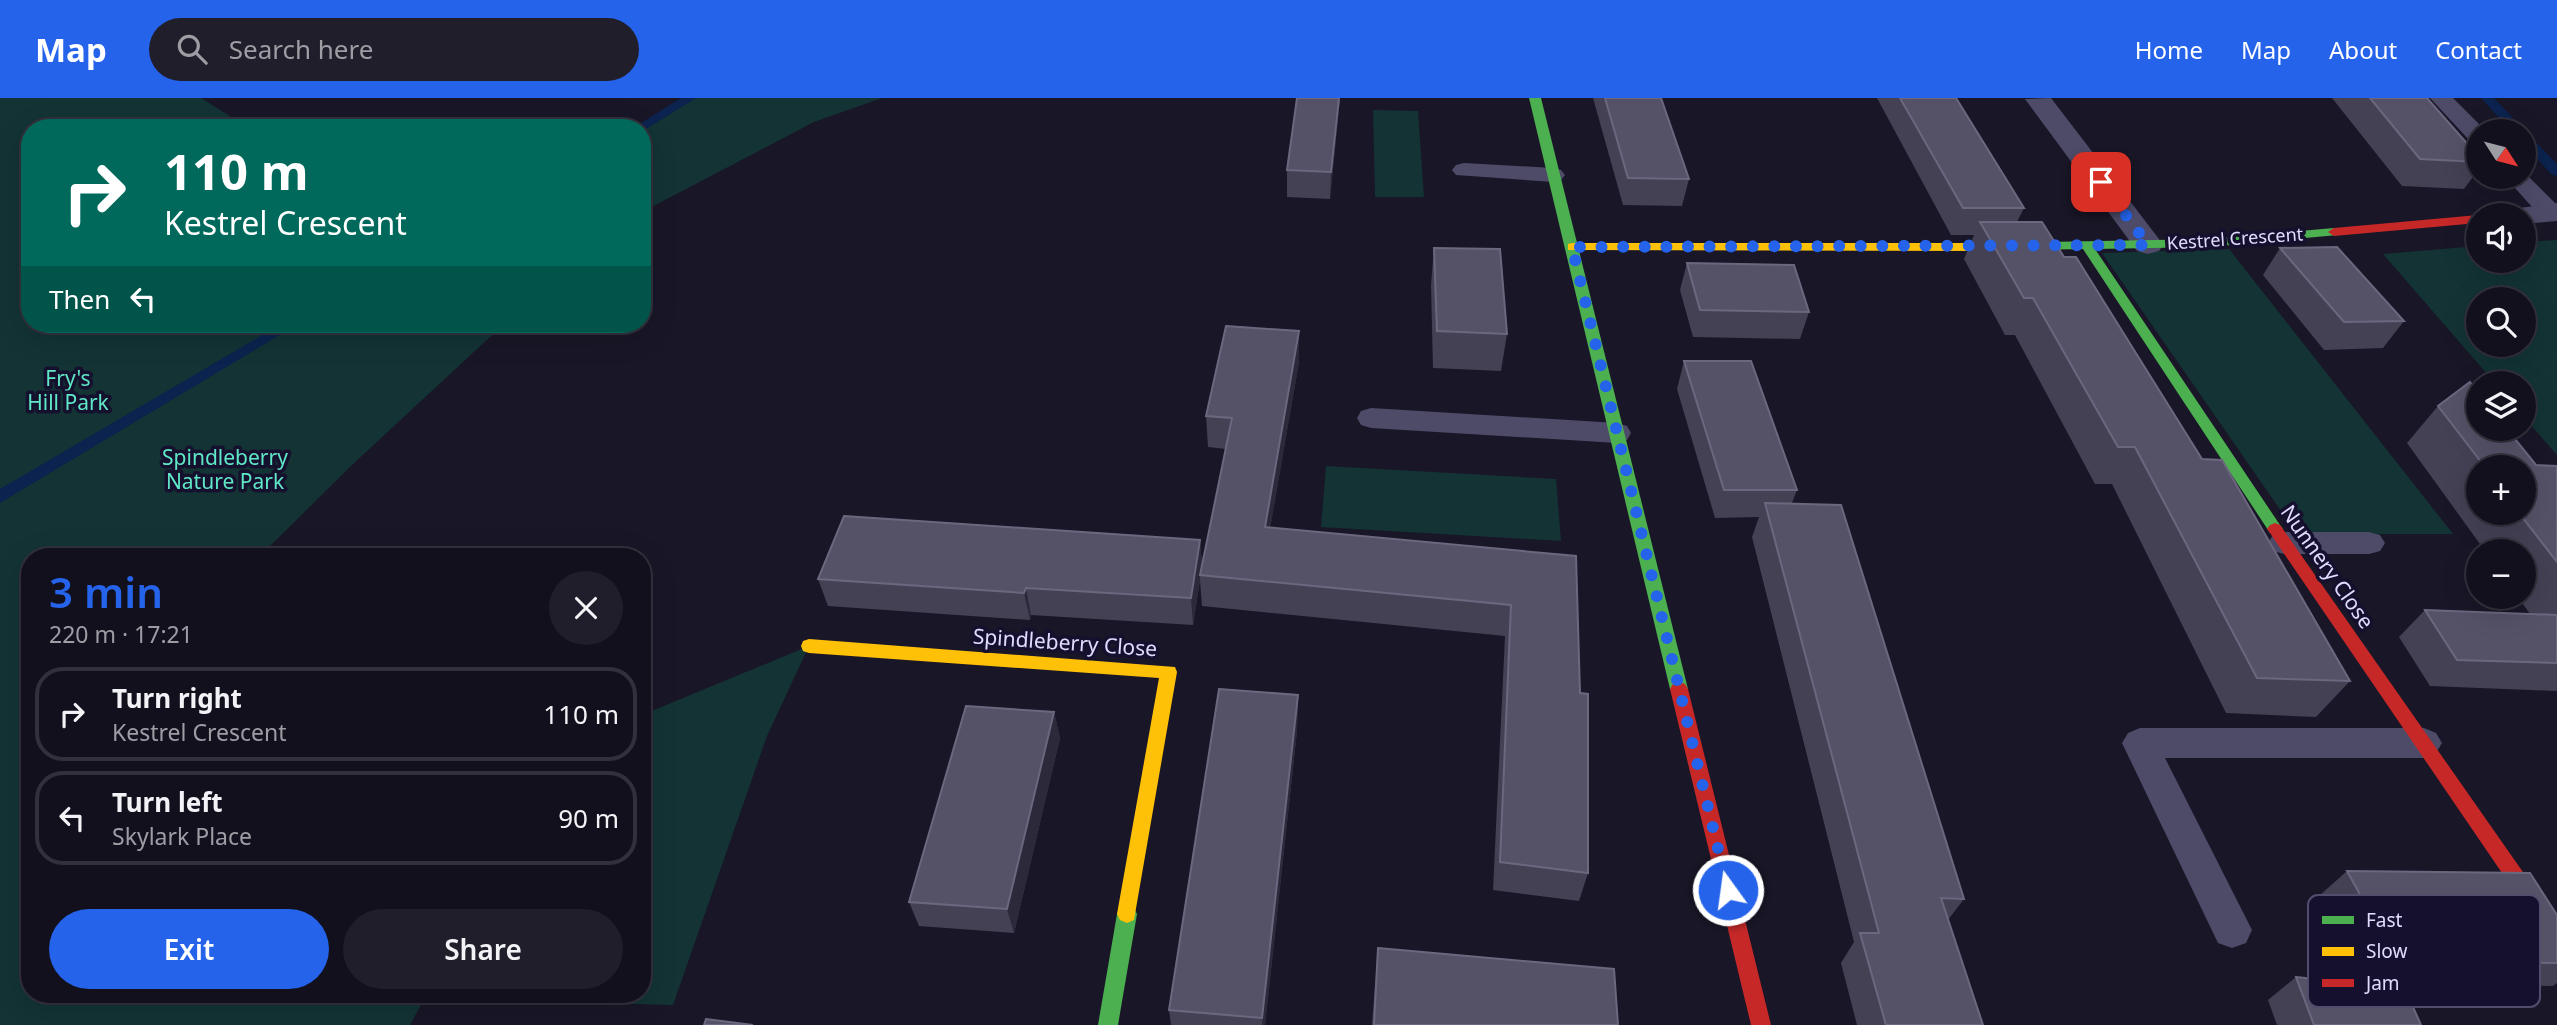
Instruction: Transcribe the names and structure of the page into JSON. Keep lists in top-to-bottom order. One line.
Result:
{"streets":{"street":["Kestrel Crescent","Nunnery Close","Spindleberry Close"]},"crossings":[["Kestrel Crescent","Nunnery Close"]],"parks":["Fry's Hill Park","Spindleberry Nature Park"],"legend":["Fast","Slow","Jam"],"north":"bottom right","page":{"header":"Map","search":"Search here","nav":["Home","Map","About","Contact"],"map_buttons":["+","−"],"turn":["110 m","Kestrel Crescent"],"then":"Then","heading":["3 min","220 m · 17:21"],"list":[{"name":"Turn right","note":"Kestrel Crescent","value":"110 m"},{"name":"Turn left","note":"Skylark Place","value":"90 m"}],"buttons":["Exit","Share"]}}
